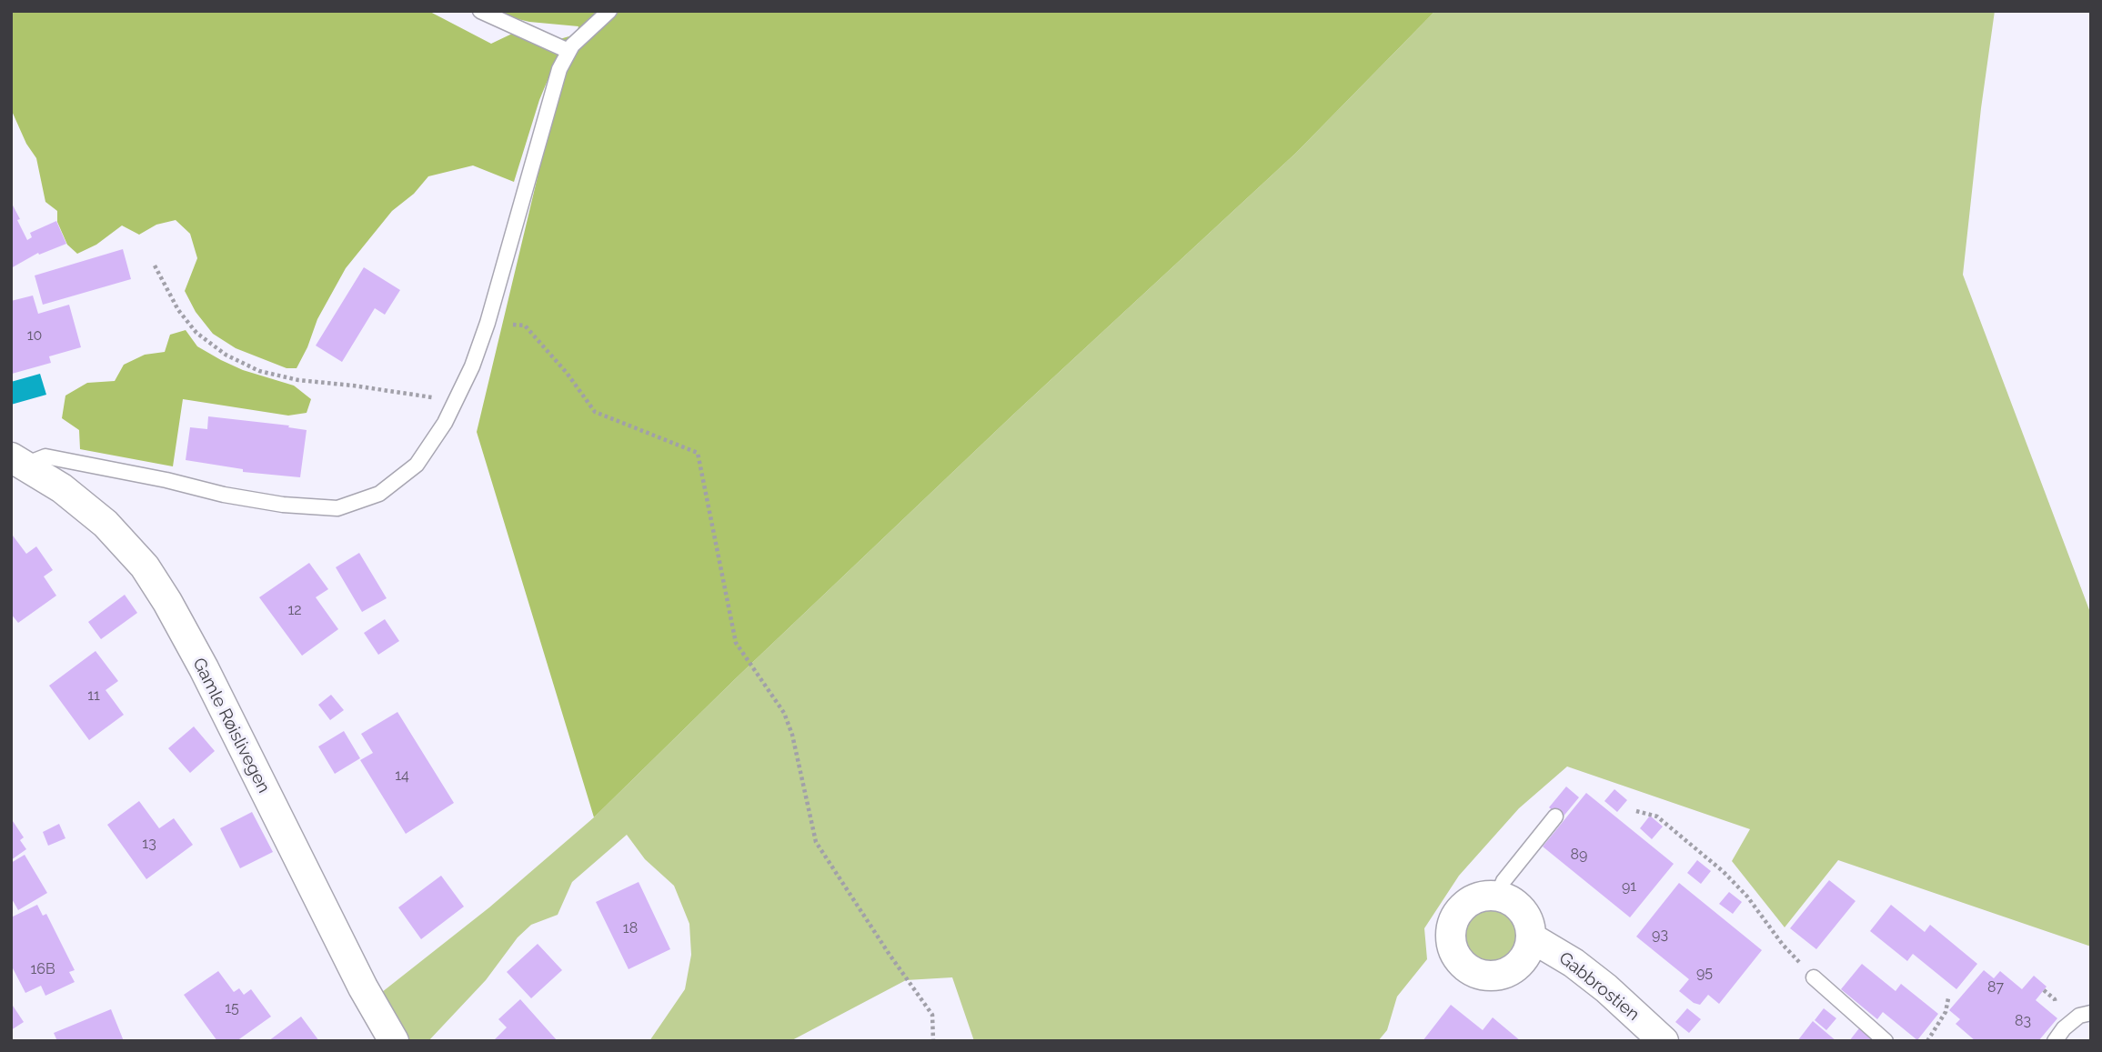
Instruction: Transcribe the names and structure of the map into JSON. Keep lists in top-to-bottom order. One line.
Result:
{"streets":{"street":["Gamle Røislivegen","Gabbrostien"]},"house_numbers":["10","12","11","14","13","89","91","18","93","16B","95","87","15","83"]}
